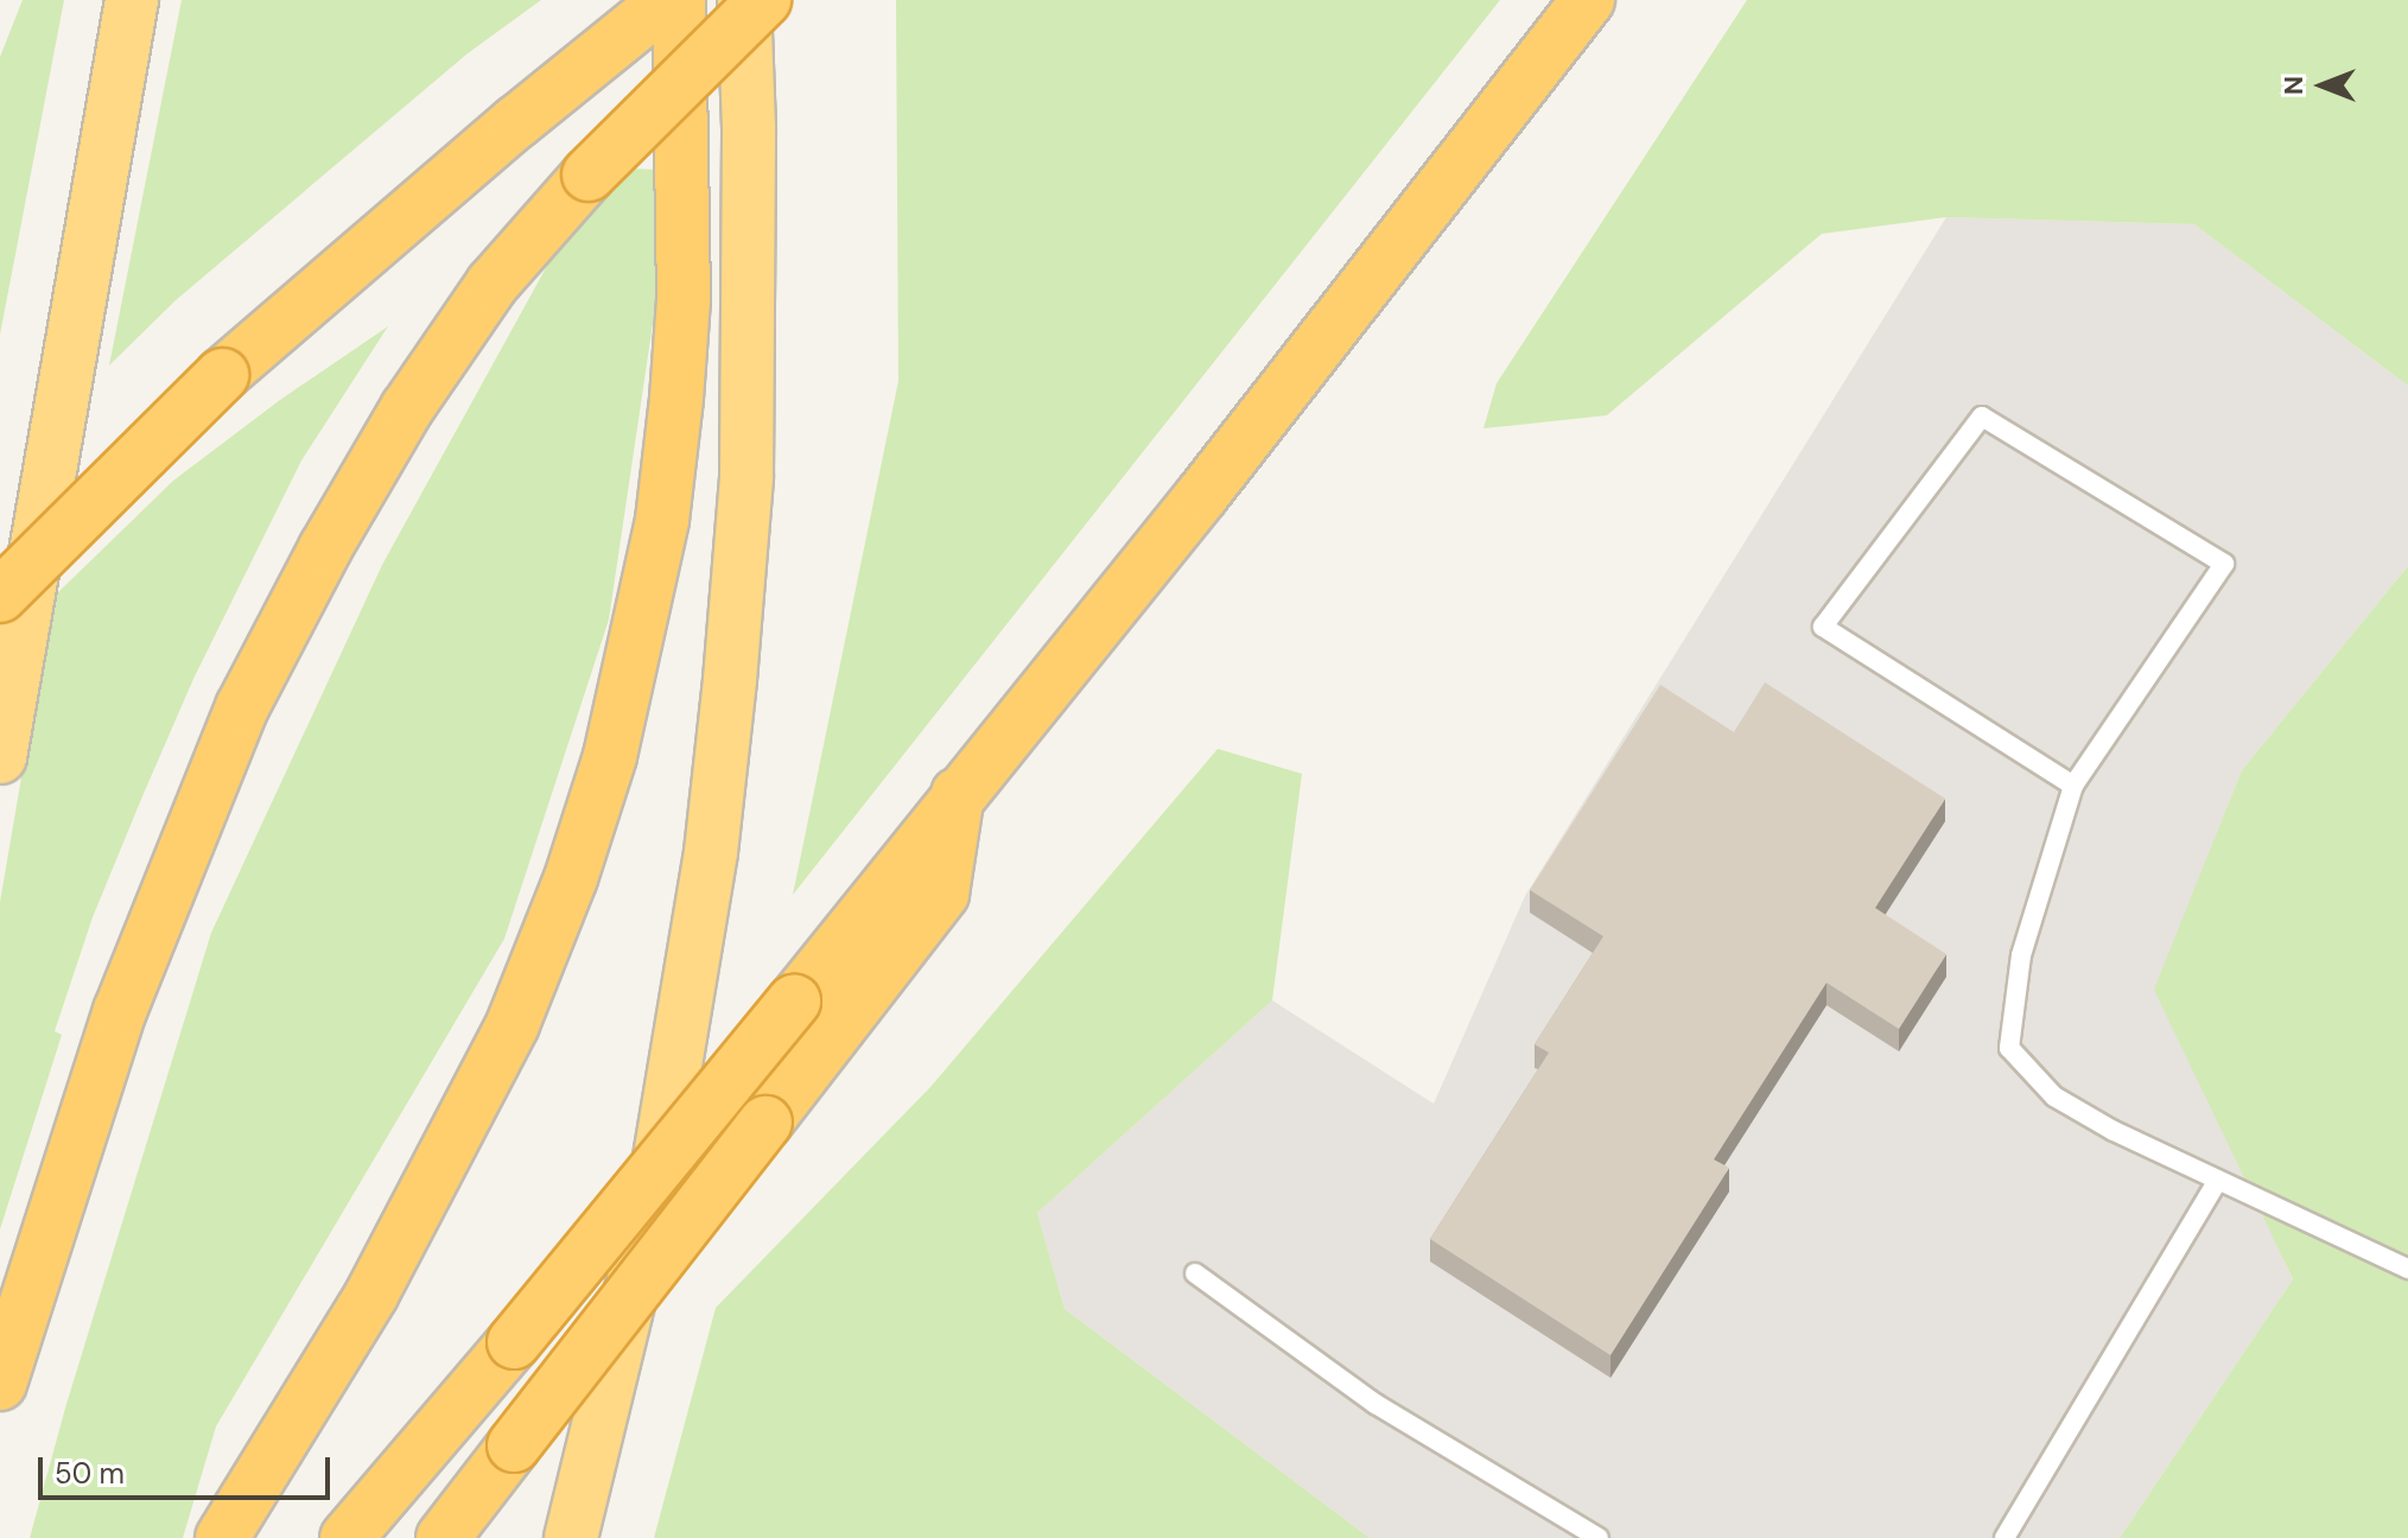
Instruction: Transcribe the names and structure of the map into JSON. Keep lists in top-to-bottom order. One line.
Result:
{"scale_bar":"50 m","north":"left"}
